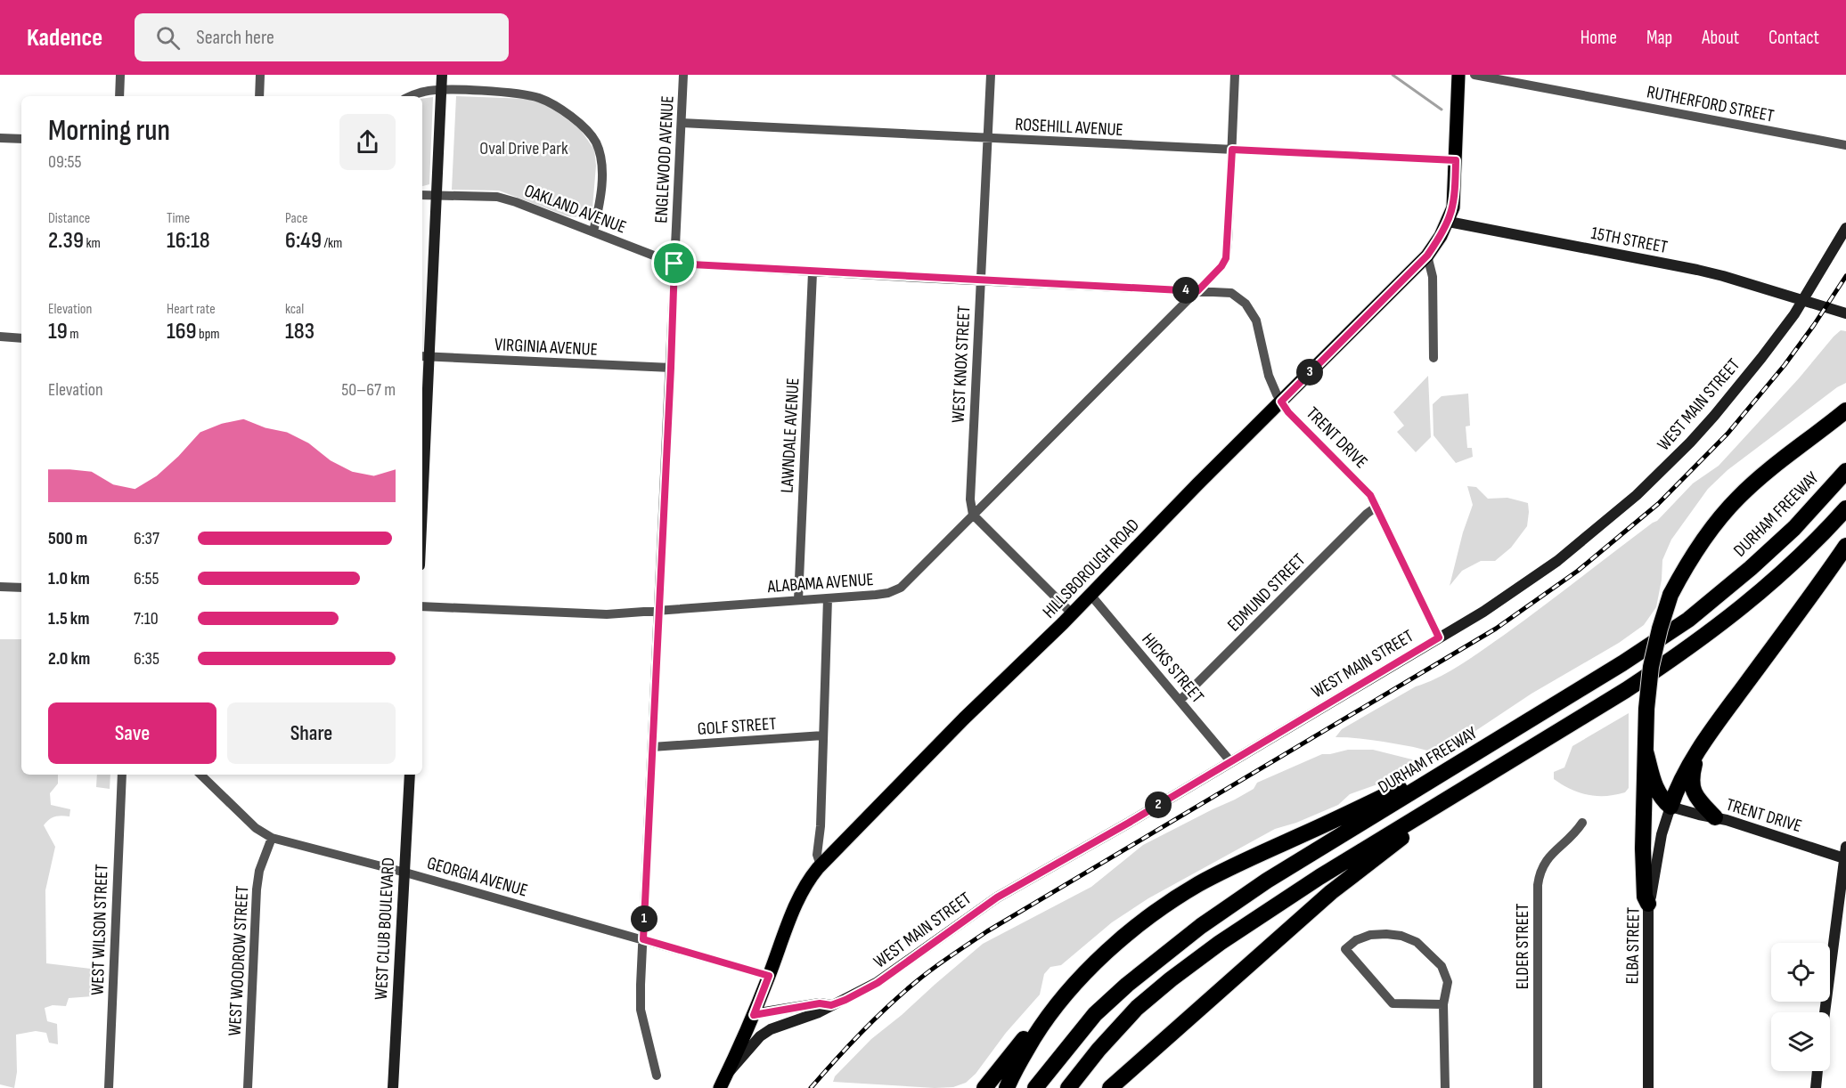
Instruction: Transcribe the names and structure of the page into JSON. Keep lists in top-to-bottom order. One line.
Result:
{"streets":{"highway":["DURHAM FREEWAY"],"main road":["15TH STREET","WEST MAIN STREET","TRENT DRIVE","HILLSBOROUGH ROAD","WEST CLUB BOULEVARD","ELBA STREET"],"street":["RUTHERFORD STREET","ROSEHILL AVENUE","ENGLEWOOD AVENUE","OAKLAND AVENUE","VIRGINIA AVENUE","WEST KNOX STREET","LAWNDALE AVENUE","ALABAMA AVENUE","EDMUND STREET","HICKS STREET","GOLF STREET","GEORGIA AVENUE","WEST WILSON STREET","ELDER STREET","WEST WOODROW STREET"]},"crossings":[["ROSEHILL AVENUE","ENGLEWOOD AVENUE"],["ROSEHILL AVENUE","WEST KNOX STREET"],["ROSEHILL AVENUE","HILLSBOROUGH ROAD"],["ROSEHILL AVENUE","ALABAMA AVENUE"],["ENGLEWOOD AVENUE","OAKLAND AVENUE"],["ENGLEWOOD AVENUE","VIRGINIA AVENUE"],["ENGLEWOOD AVENUE","ALABAMA AVENUE"],["ENGLEWOOD AVENUE","GOLF STREET"],["ENGLEWOOD AVENUE","GEORGIA AVENUE"],["OAKLAND AVENUE","WEST KNOX STREET"],["OAKLAND AVENUE","LAWNDALE AVENUE"],["OAKLAND AVENUE","TRENT DRIVE"],["OAKLAND AVENUE","ALABAMA AVENUE"],["15TH STREET","WEST MAIN STREET"],["15TH STREET","HILLSBOROUGH ROAD"],["WEST KNOX STREET","ALABAMA AVENUE"],["WEST MAIN STREET","TRENT DRIVE"],["WEST MAIN STREET","HILLSBOROUGH ROAD"],["WEST MAIN STREET","HICKS STREET"],["LAWNDALE AVENUE","ALABAMA AVENUE"],["TRENT DRIVE","HILLSBOROUGH ROAD"],["TRENT DRIVE","ALABAMA AVENUE"],["TRENT DRIVE","EDMUND STREET"],["TRENT DRIVE","ELBA STREET"],["HILLSBOROUGH ROAD","HICKS STREET"],["HILLSBOROUGH ROAD","GEORGIA AVENUE"],["EDMUND STREET","HICKS STREET"],["GEORGIA AVENUE","WEST CLUB BOULEVARD"],["GEORGIA AVENUE","WEST WOODROW STREET"]],"parks":["Oval Drive Park"],"page":{"header":"Kadence","search":"Search here","nav":["Home","Map","About","Contact"],"heading":["Morning run","09:55"],"stats":[["Distance","2.39 km"],["Time","16:18"],["Pace","6:49 /km"],["Elevation","19 m"],["Heart rate","169 bpm"],["kcal","183"]],"pins":["4","3","2","1"],"chart":["Elevation","50–67 m"],"list":[{"name":"500 m","note":"6:37"},{"name":"1.0 km","note":"6:55"},{"name":"1.5 km","note":"7:10"},{"name":"2.0 km","note":"6:35"}],"buttons":["Save","Share"]}}
